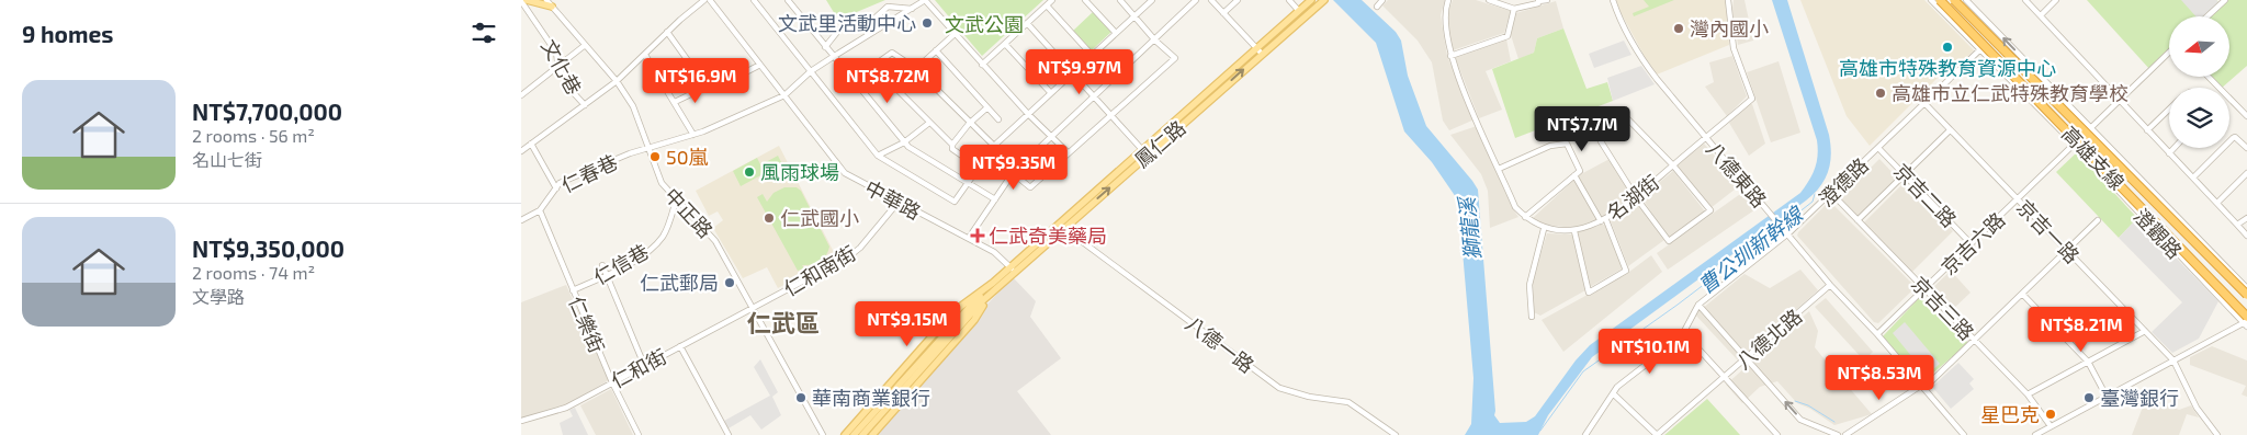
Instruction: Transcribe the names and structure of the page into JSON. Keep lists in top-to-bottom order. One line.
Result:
{"streets":{"highway":["高雄支線"],"main road":["鳳仁路"],"street":["文化巷","仁春巷","八德東路","澄德路","京吉二路","名湖街","中華路","中正路","京吉一路","澄觀路","京吉六路","仁信巷","仁和南街","京吉三路","仁樂街","八德北路","八德一路","仁和街"]},"crossings":[["鳳仁路","中華路"],["鳳仁路","八德一路"],["高雄支線","澄觀路"],["仁春巷","中華路"],["仁春巷","中正路"],["仁春巷","仁樂街"],["八德東路","澄德路"],["八德東路","名湖街"],["八德東路","京吉六路"],["八德東路","八德北路"],["澄德路","京吉二路"],["澄德路","京吉一路"],["澄德路","澄觀路"],["澄德路","京吉三路"],["京吉二路","京吉六路"],["中華路","仁和南街"],["中正路","仁信巷"],["中正路","仁和南街"],["中正路","仁和街"],["京吉一路","京吉六路"],["澄觀路","京吉六路"],["京吉六路","京吉三路"],["仁信巷","仁樂街"],["仁和南街","仁和街"],["仁樂街","仁和街"]],"districts":["仁武區"],"water":["獅龍溪","曹公圳新幹線"],"parks":["文武公園"],"places":{"other":["文武里活動中心","灣內國小","高雄市特殊教育資源中心","高雄市立仁武特殊教育學校","50嵐","風雨球場","仁武國小","仁武郵局","華南商業銀行","臺灣銀行","星巴克"],"health":["仁武奇美藥局"]},"north":"left","page":{"heading":"9 homes","price":["NT$9.97M","NT$16.9M","NT$8.72M","NT$7.7M","NT$9.35M","NT$9.15M","NT$8.21M","NT$10.1M","NT$8.53M"],"list":[{"name":"NT$7,700,000","note":"2 rooms · 56 m² · 名山七街"},{"name":"NT$9,350,000","note":"2 rooms · 74 m² · 文學路"}]}}
